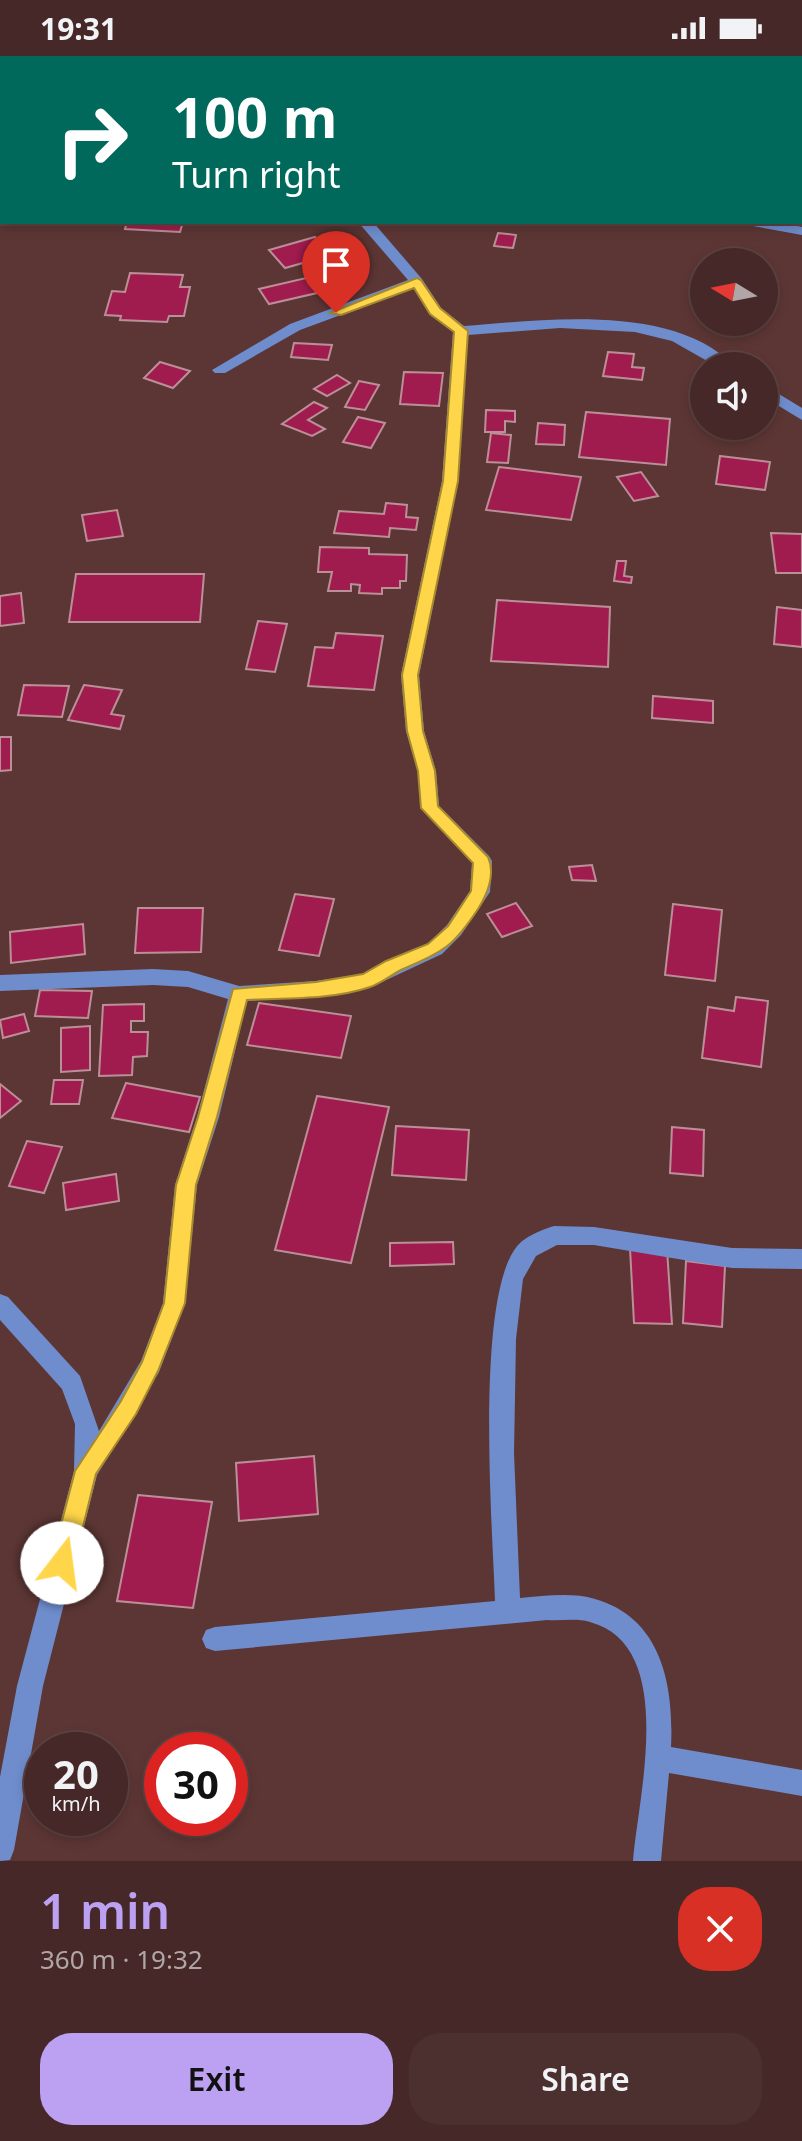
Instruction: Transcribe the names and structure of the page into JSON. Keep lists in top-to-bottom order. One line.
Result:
{"north":"left","page":{"status":"19:31","turn":["100 m","Turn right"],"speed":"20 km/h","limit":"30","heading":["1 min","360 m · 19:32"],"buttons":["Exit","Share"]}}
